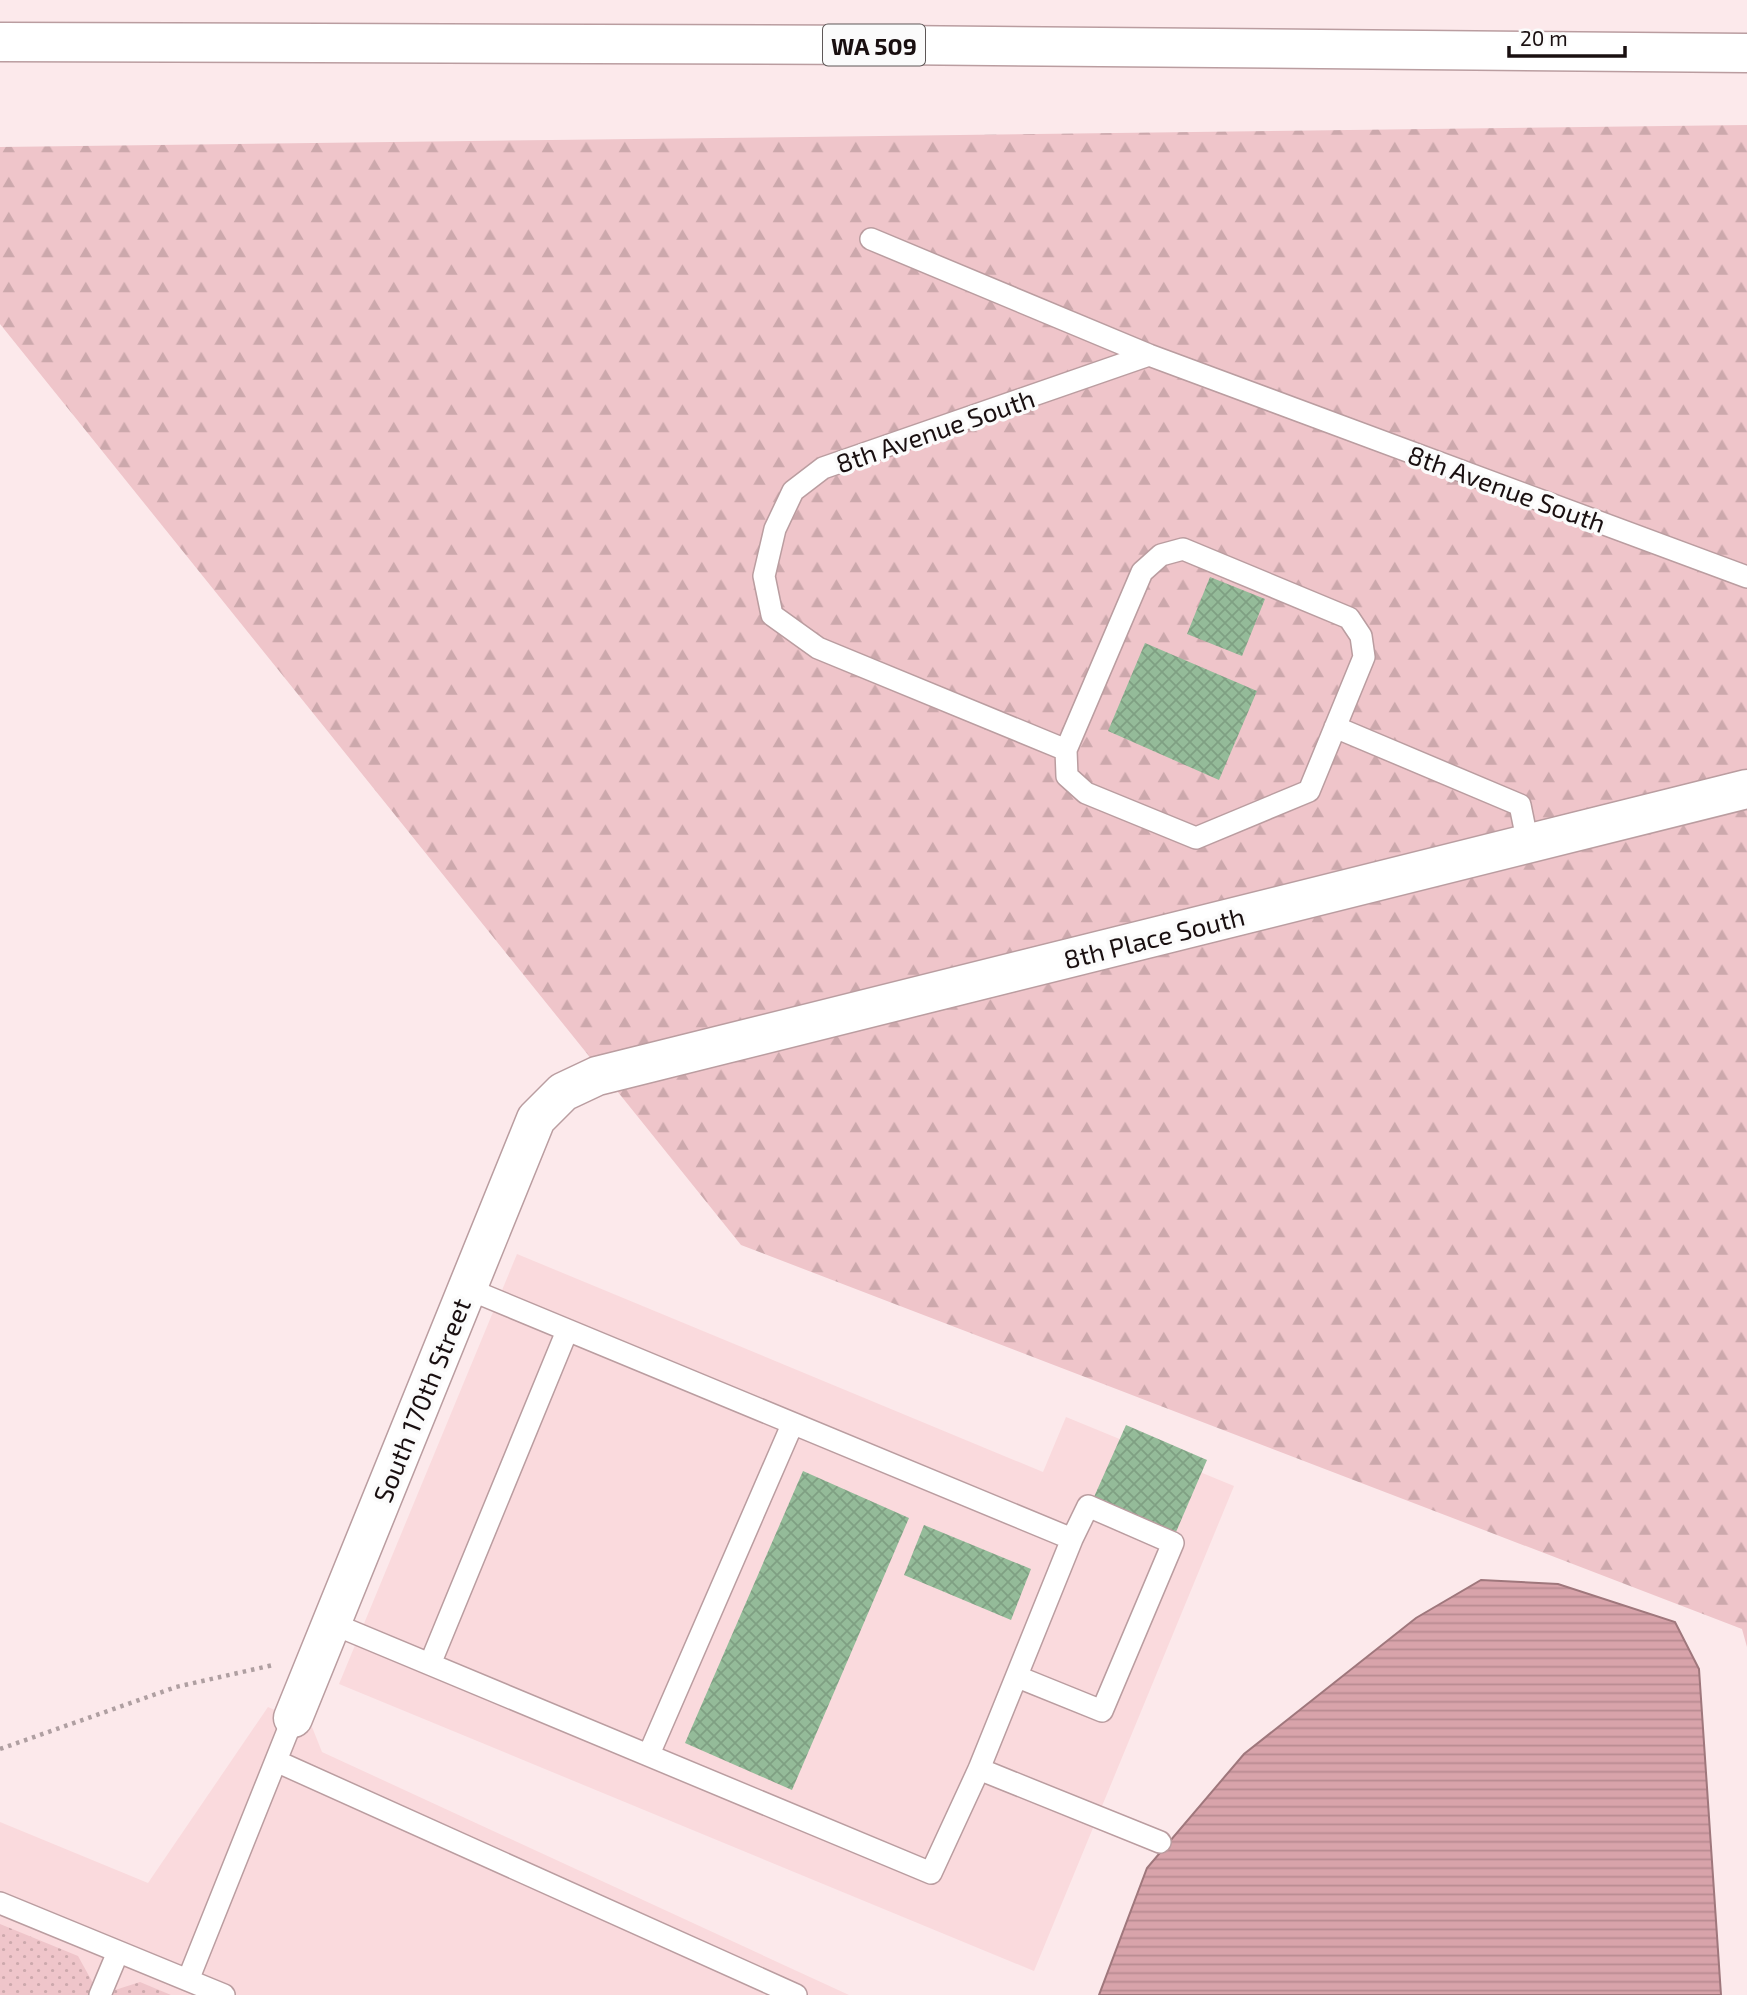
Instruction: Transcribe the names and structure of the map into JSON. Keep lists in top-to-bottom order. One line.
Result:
{"streets":{"main road":["WA 509","8th Place South","South 170th Street"],"lane":["8th Avenue South"]},"crossings":[["8th Place South","South 170th Street"]],"scale_bar":"20 m"}
